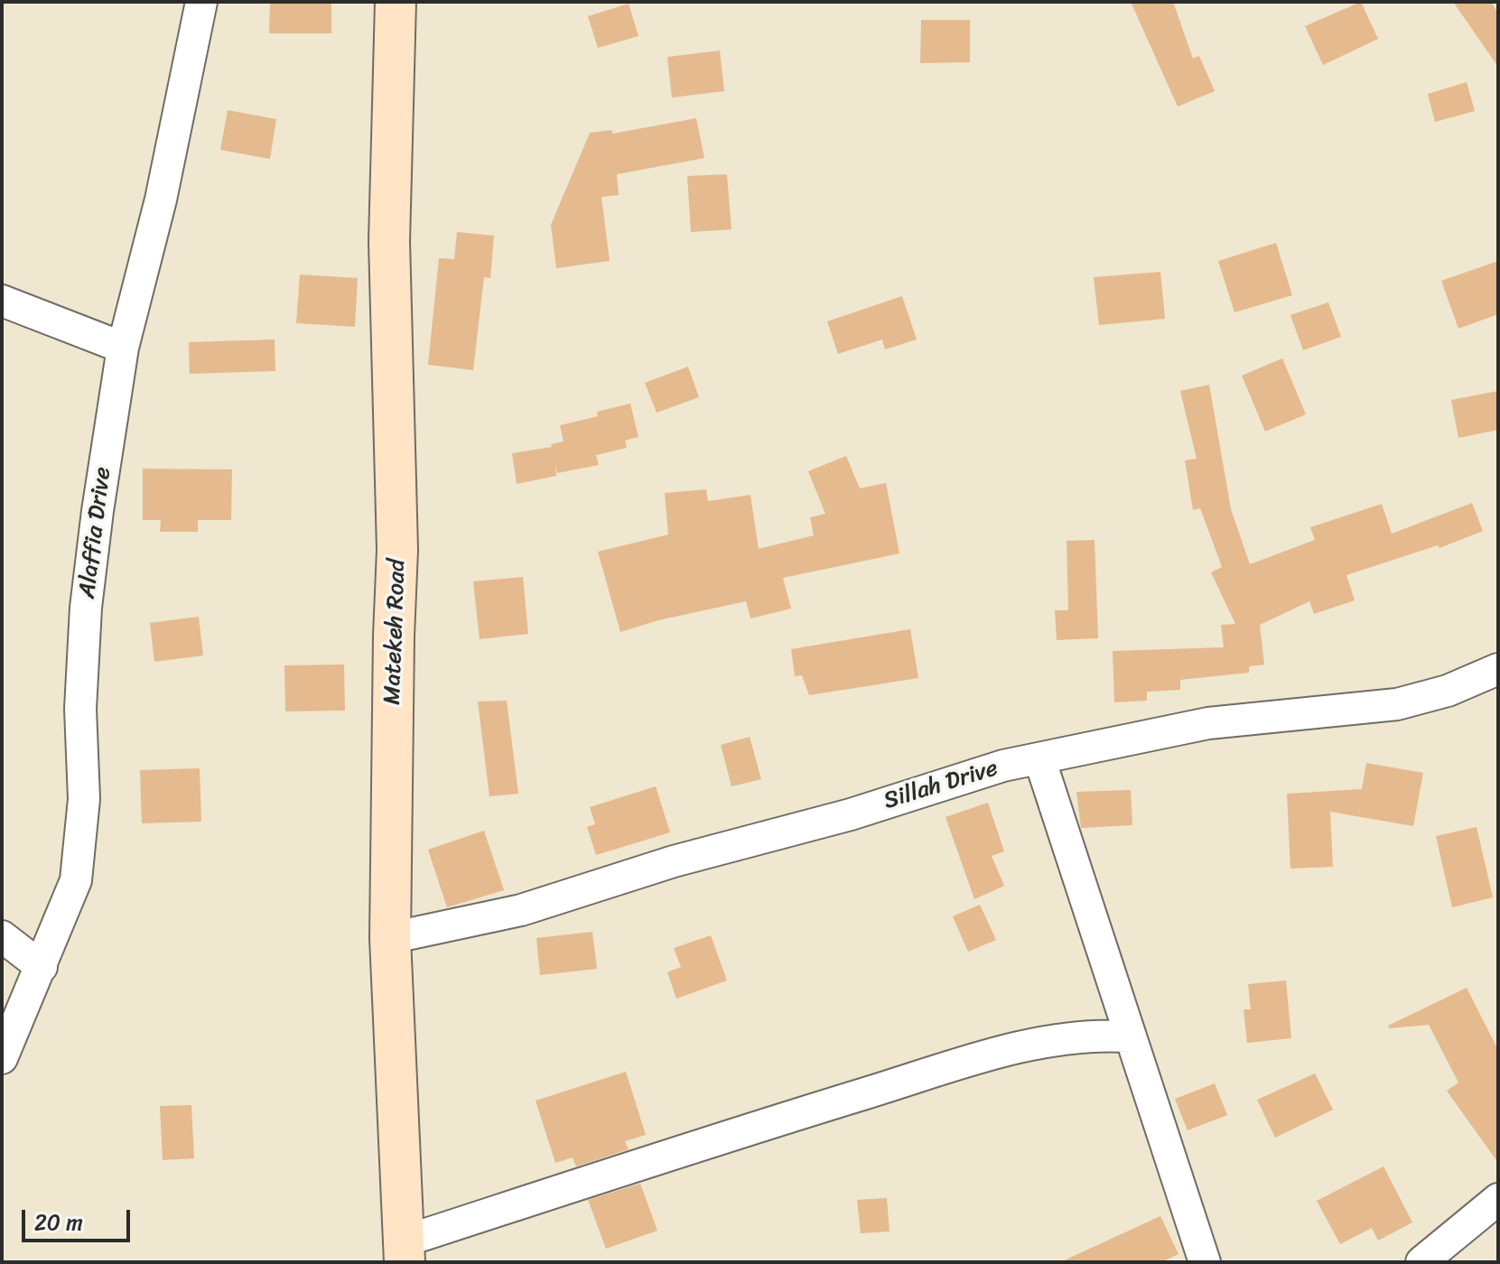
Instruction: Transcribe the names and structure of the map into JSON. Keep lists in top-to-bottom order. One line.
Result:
{"streets":{"street":["Alaffia Drive","Matekeh Road","Sillah Drive"]},"crossings":[["Matekeh Road","Sillah Drive"]],"scale_bar":"20 m"}
